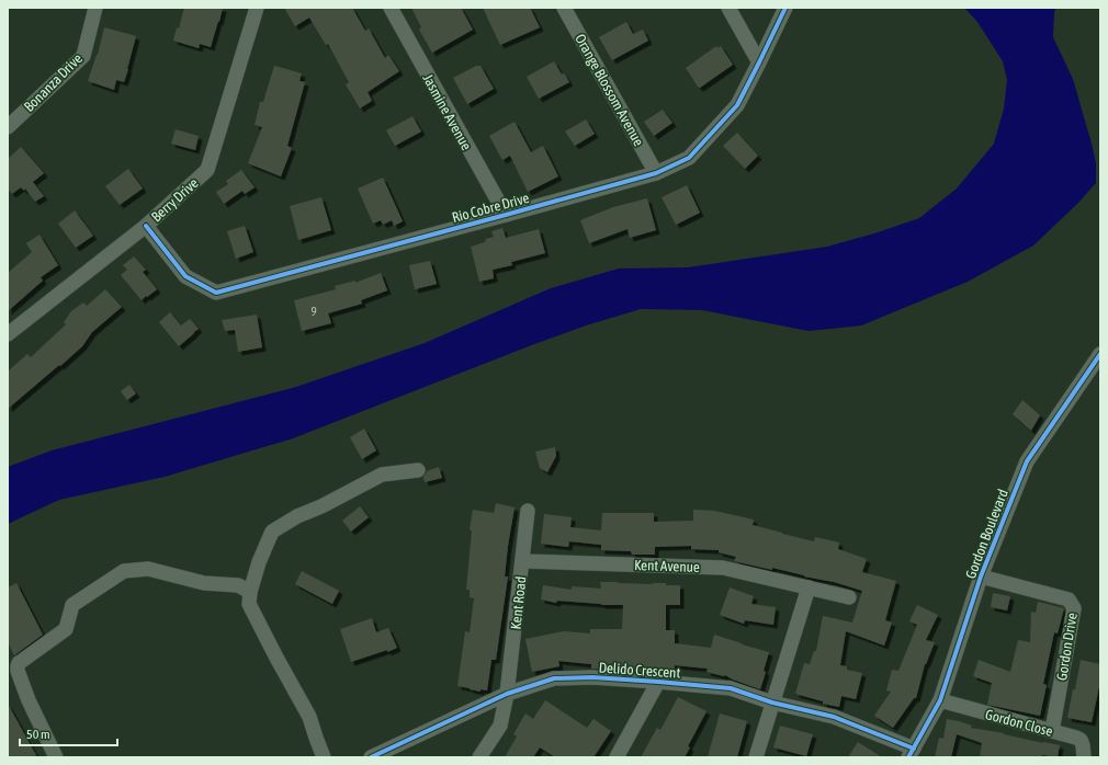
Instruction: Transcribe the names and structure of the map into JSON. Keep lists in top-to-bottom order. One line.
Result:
{"streets":{"street":["Bonanza Drive","Orange Blossom Avenue","Jasmine Avenue","Berry Drive","Rio Cobre Drive","Gordon Boulevard","Kent Avenue","Kent Road","Gordon Drive","Delido Crescent","Gordon Close"]},"crossings":[["Orange Blossom Avenue","Rio Cobre Drive"],["Jasmine Avenue","Rio Cobre Drive"],["Berry Drive","Rio Cobre Drive"],["Gordon Boulevard","Gordon Drive"],["Gordon Boulevard","Delido Crescent"],["Gordon Boulevard","Gordon Close"],["Kent Avenue","Kent Road"],["Kent Road","Delido Crescent"],["Gordon Drive","Gordon Close"]],"house_numbers":["9"],"scale_bar":"50 m"}
